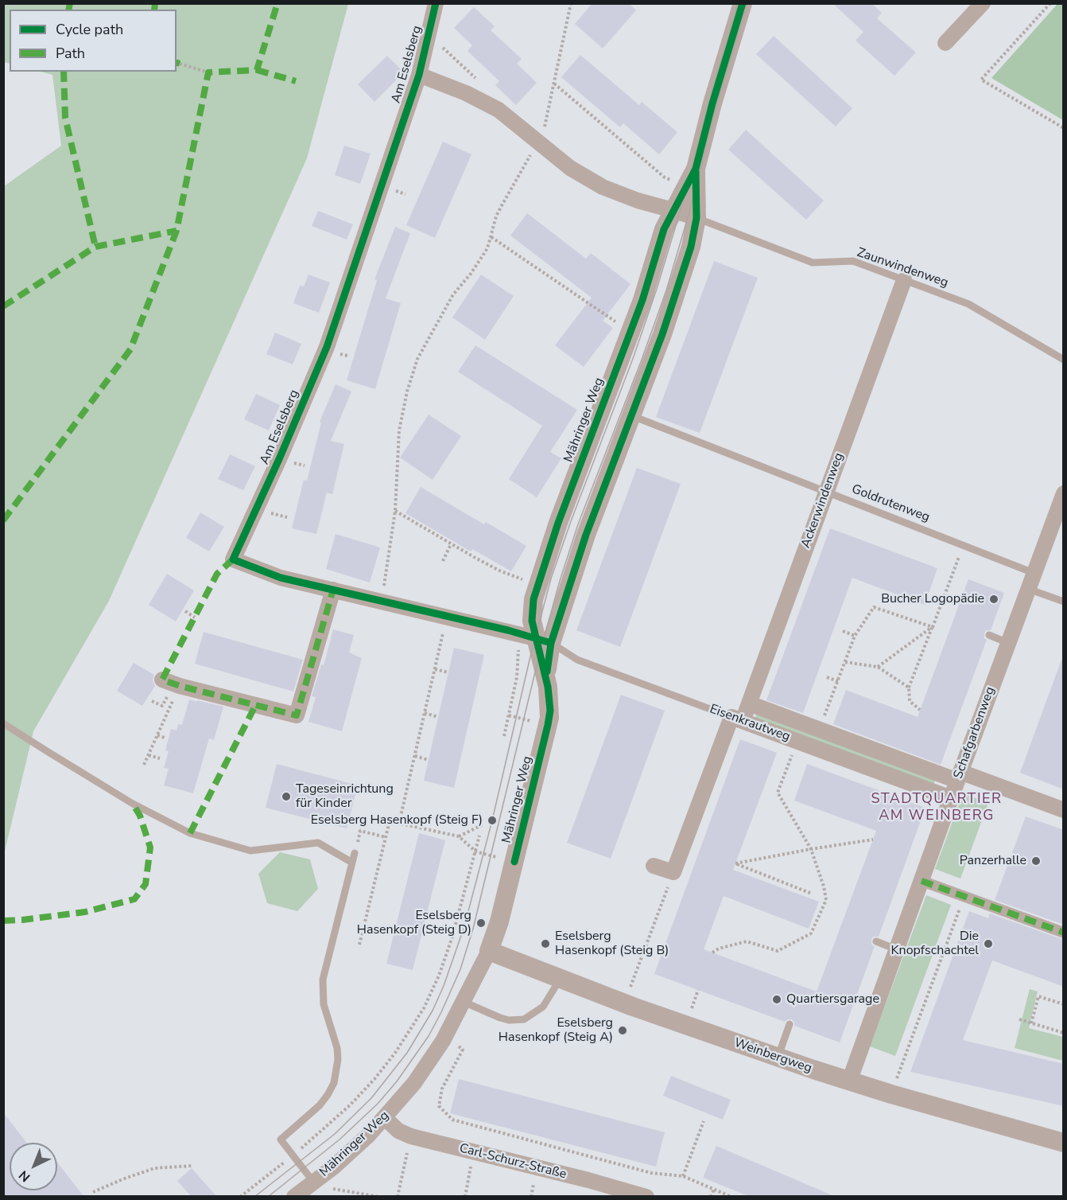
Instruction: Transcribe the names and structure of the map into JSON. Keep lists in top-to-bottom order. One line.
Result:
{"streets":{"street":["Am Eselsberg","Mähringer Weg","Ackerwindenweg","Eisenkrautweg","Schafgarbenweg","Weinbergweg","Carl-Schurz-Straße"],"lane":["Zaunwindenweg","Goldrutenweg"]},"crossings":[["Am Eselsberg","Mähringer Weg"],["Am Eselsberg","Eisenkrautweg"],["Zaunwindenweg","Mähringer Weg"],["Zaunwindenweg","Ackerwindenweg"],["Mähringer Weg","Goldrutenweg"],["Mähringer Weg","Eisenkrautweg"],["Mähringer Weg","Weinbergweg"],["Mähringer Weg","Carl-Schurz-Straße"],["Ackerwindenweg","Goldrutenweg"],["Ackerwindenweg","Eisenkrautweg"],["Goldrutenweg","Schafgarbenweg"],["Eisenkrautweg","Schafgarbenweg"],["Schafgarbenweg","Weinbergweg"]],"districts":["STADTQUARTIER AM WEINBERG"],"places":["Bucher Logopädie","Tageseinrichtung für Kinder","Eselsberg Hasenkopf (Steig F)","Panzerhalle","Eselsberg Hasenkopf (Steig D)","Eselsberg Hasenkopf (Steig B)","Die Knopfschachtel","Quartiersgarage","Eselsberg Hasenkopf (Steig A)"],"legend":["Cycle path","Path"],"north":"bottom left"}
